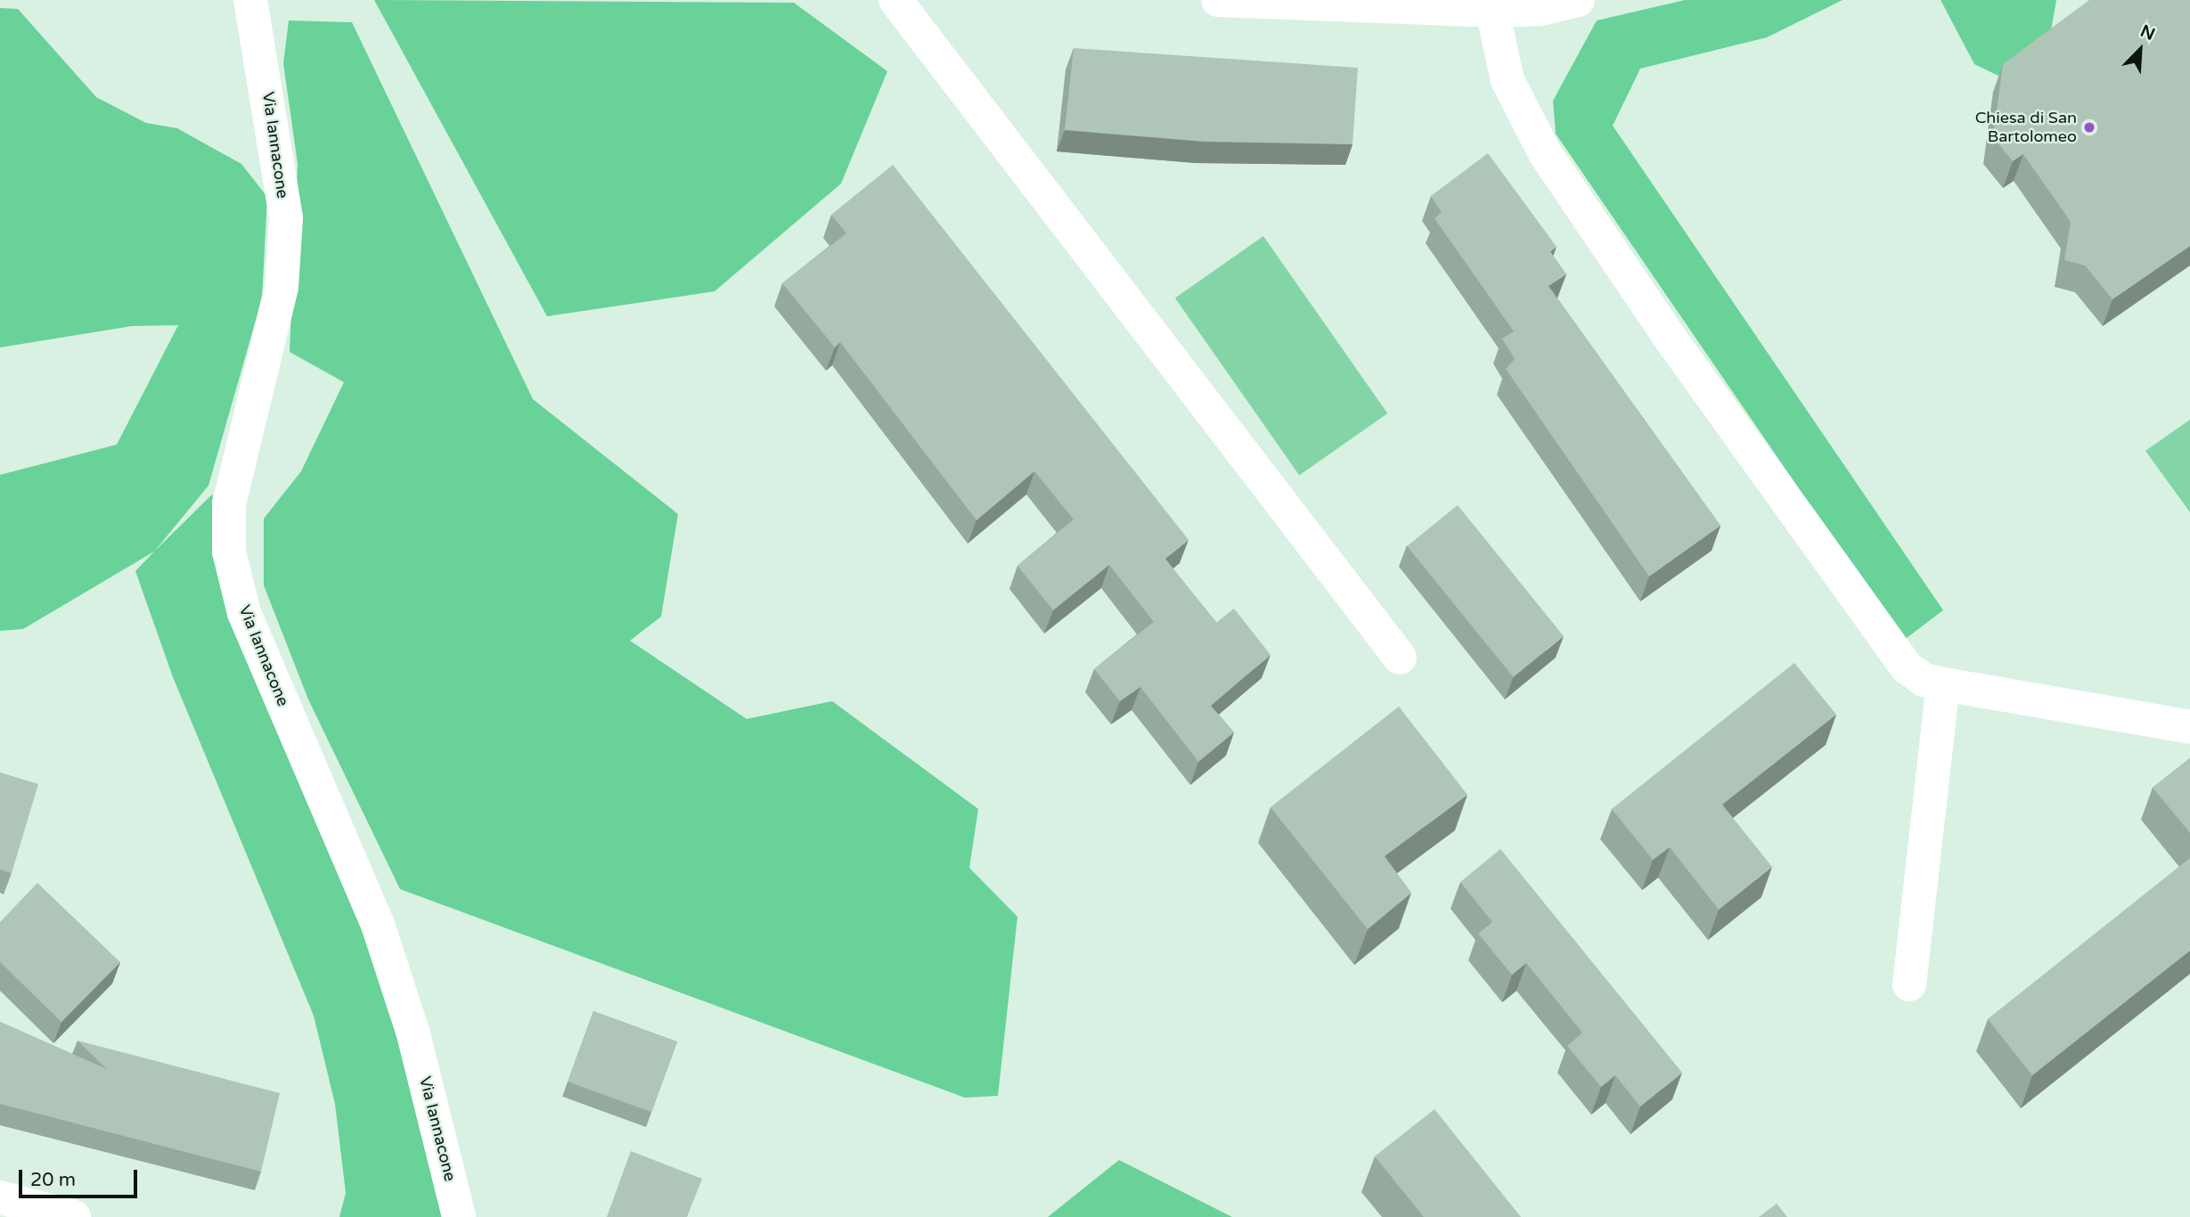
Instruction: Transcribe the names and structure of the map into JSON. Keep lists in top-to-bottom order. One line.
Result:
{"streets":{"street":["Via Iannacone"]},"places":["Chiesa di San Bartolomeo"],"scale_bar":"20 m","north":"top right"}
